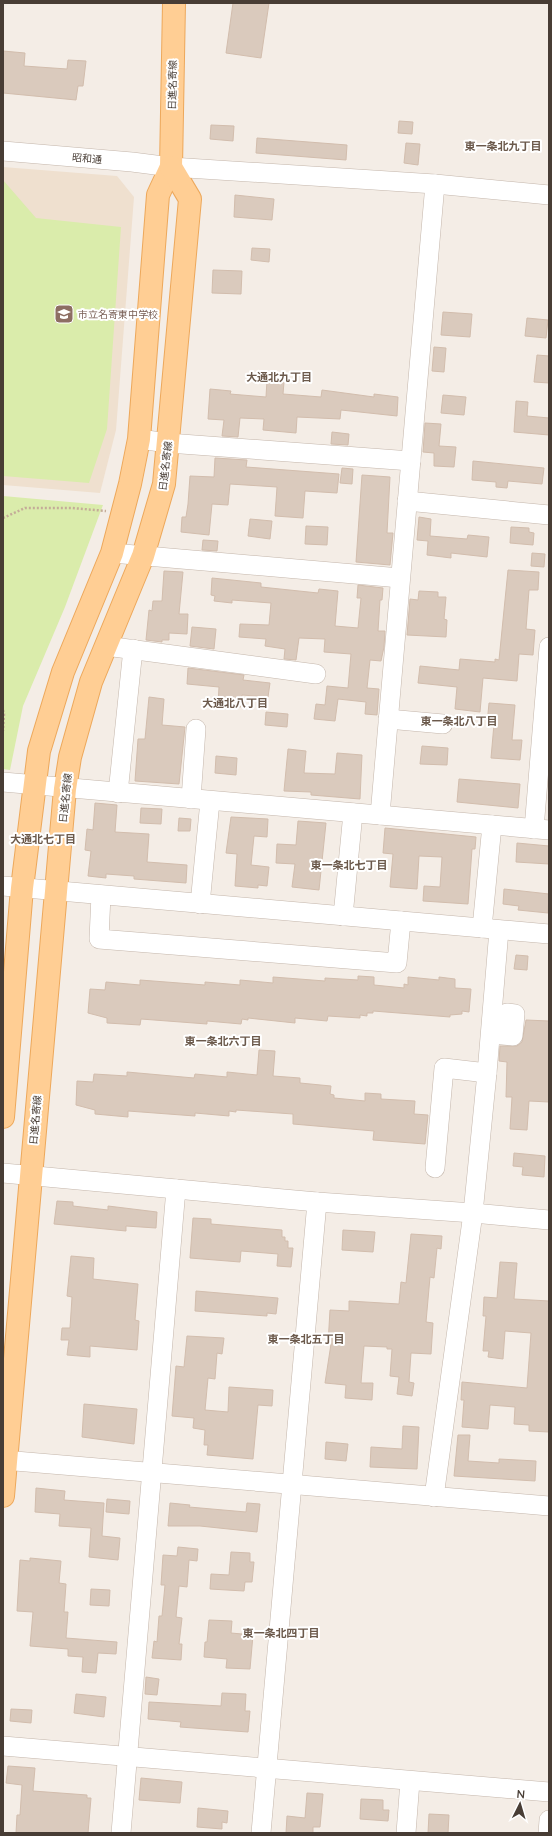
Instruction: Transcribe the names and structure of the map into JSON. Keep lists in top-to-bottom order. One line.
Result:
{"streets":{"main road":["日進名寄線"],"street":["昭和通"]},"crossings":[["日進名寄線","昭和通"]],"districts":["東一条北九丁目","大通北九丁目","大通北八丁目","東一条北八丁目","大通北七丁目","東一条北七丁目","東一条北六丁目","東一条北五丁目","東一条北四丁目"],"places":{"school or university":["市立名寄東中学校"]},"north":"top"}
